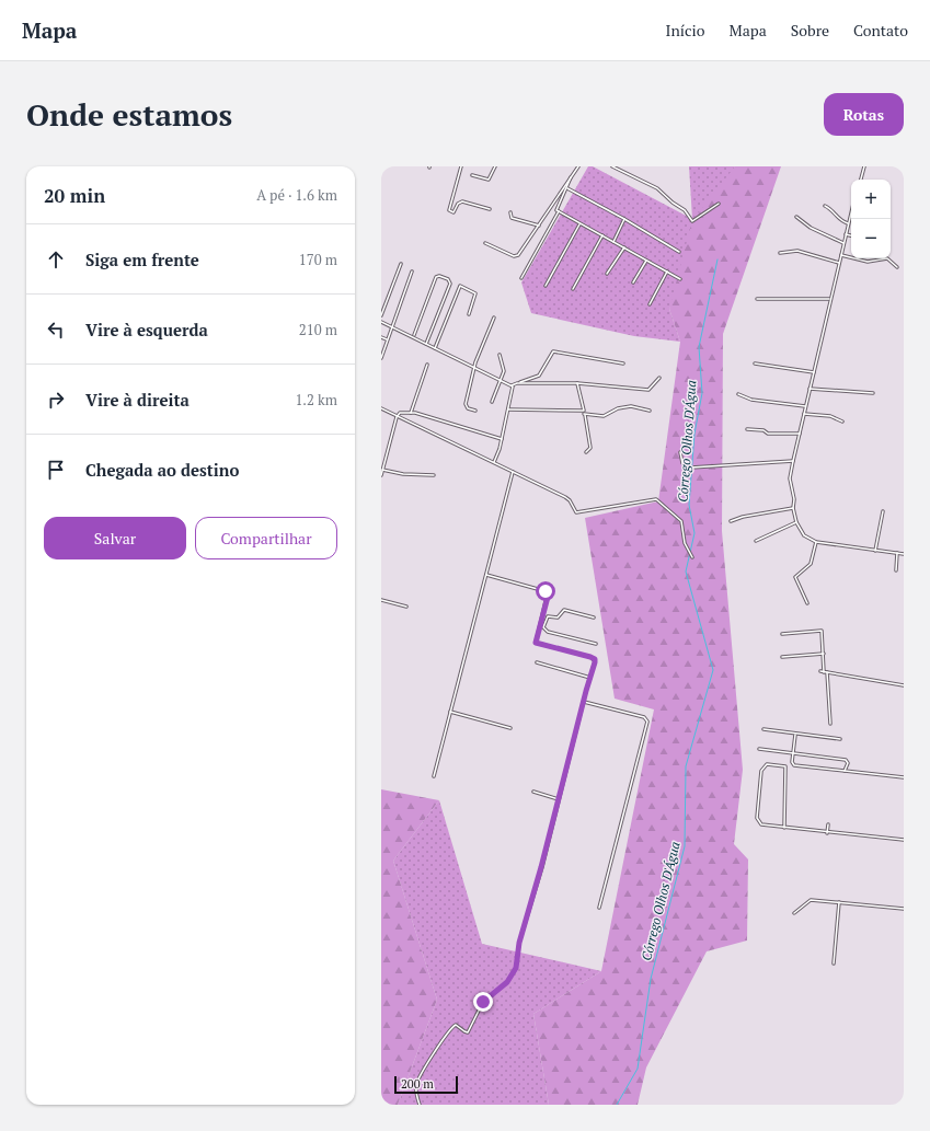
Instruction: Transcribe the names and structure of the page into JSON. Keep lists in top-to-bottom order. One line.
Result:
{"water":["Córrego Olhos D'Água"],"scale_bar":"200 m","page":{"header":"Mapa","nav":["Início","Mapa","Sobre","Contato"],"buttons":["Rotas",["Salvar","Compartilhar"]],"title":"Onde estamos","heading":["20 min","A pé · 1.6 km"],"map_buttons":["+","−"],"list":[["Siga em frente","170 m"],["Vire à esquerda","210 m"],["Vire à direita","1.2 km"],"Chegada ao destino"],"scale":"200 m"}}
